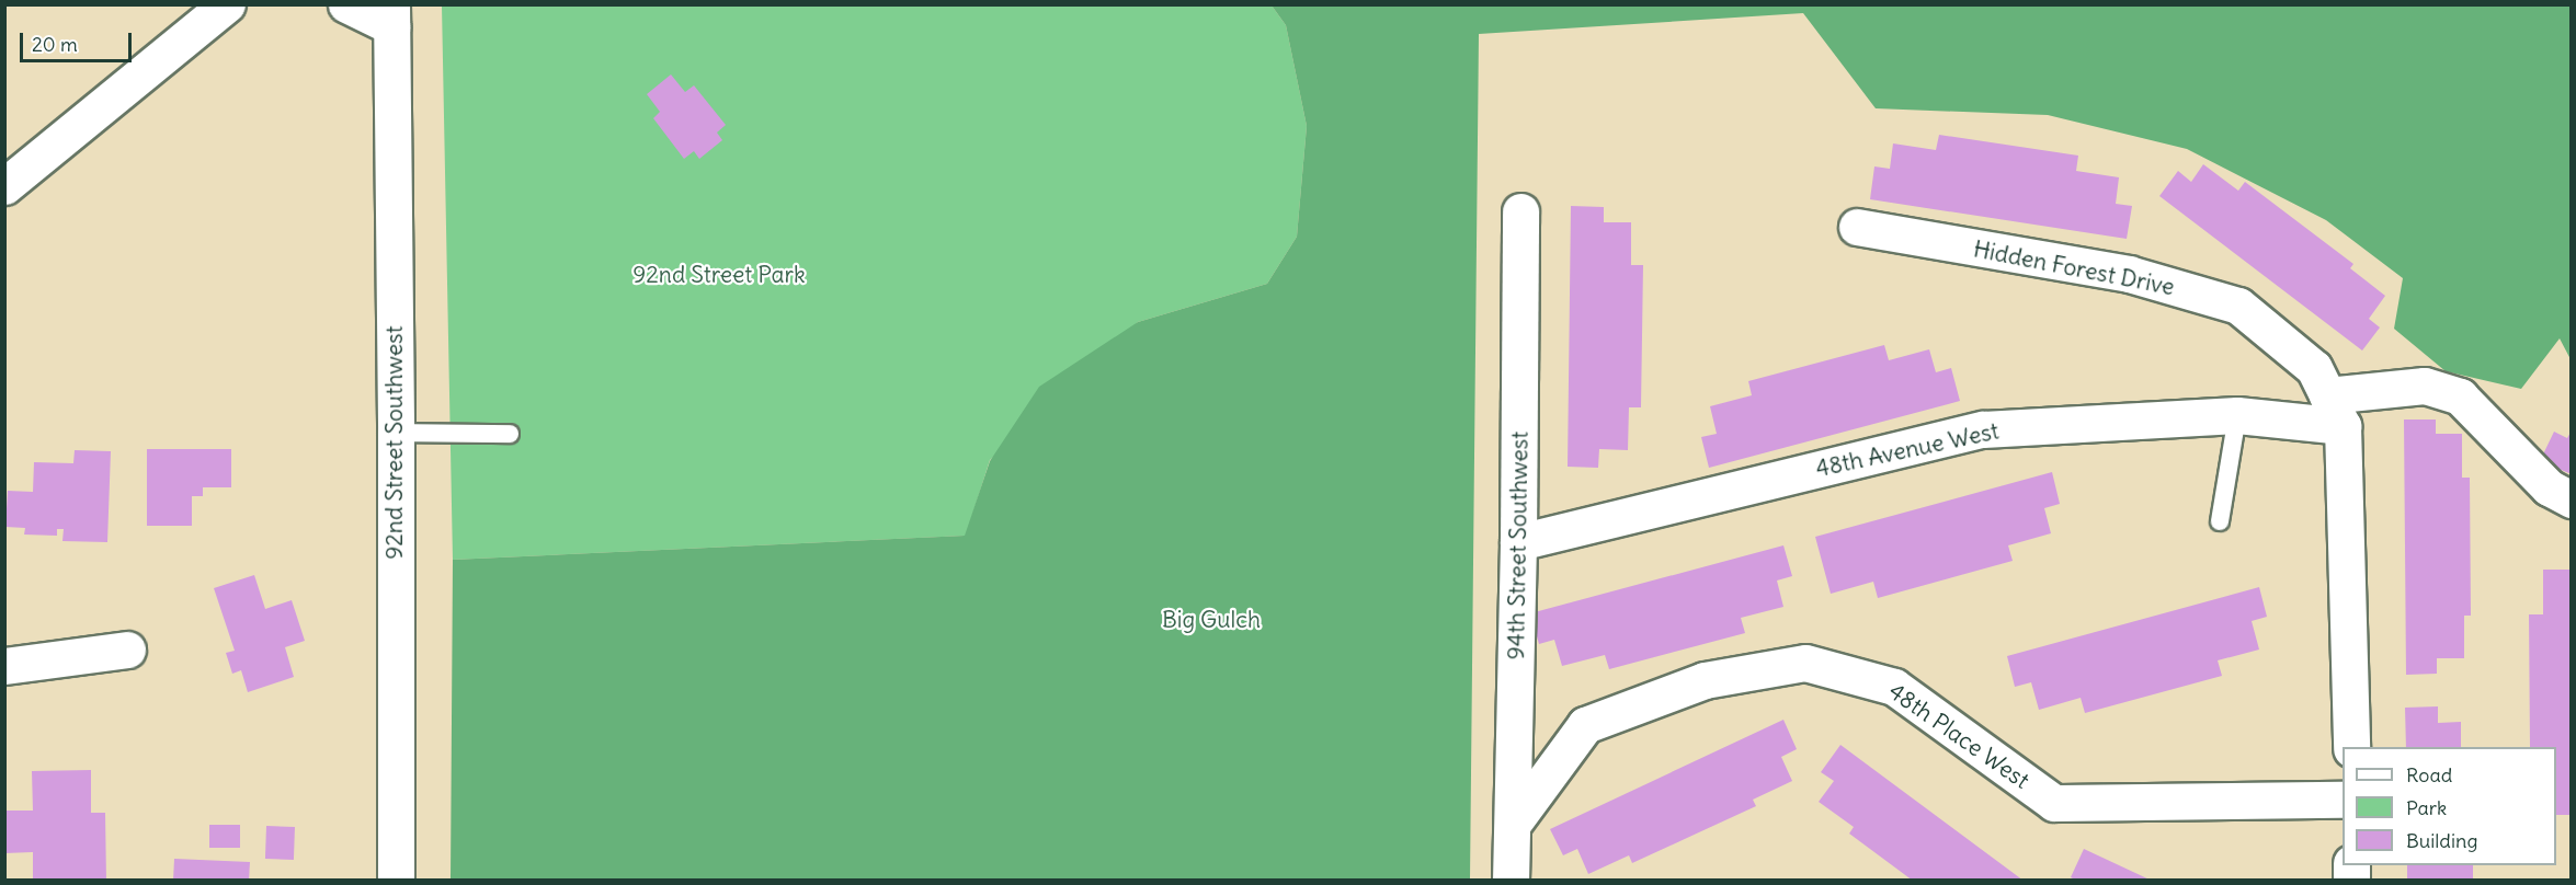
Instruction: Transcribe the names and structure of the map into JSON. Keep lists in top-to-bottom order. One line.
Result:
{"streets":{"street":["Hidden Forest Drive","92nd Street Southwest","48th Avenue West","94th Street Southwest","48th Place West"]},"crossings":[["Hidden Forest Drive","48th Avenue West"],["48th Avenue West","94th Street Southwest"],["94th Street Southwest","48th Place West"]],"parks":["92nd Street Park","Big Gulch"],"legend":["Road","Park","Building"],"scale_bar":"20 m"}
